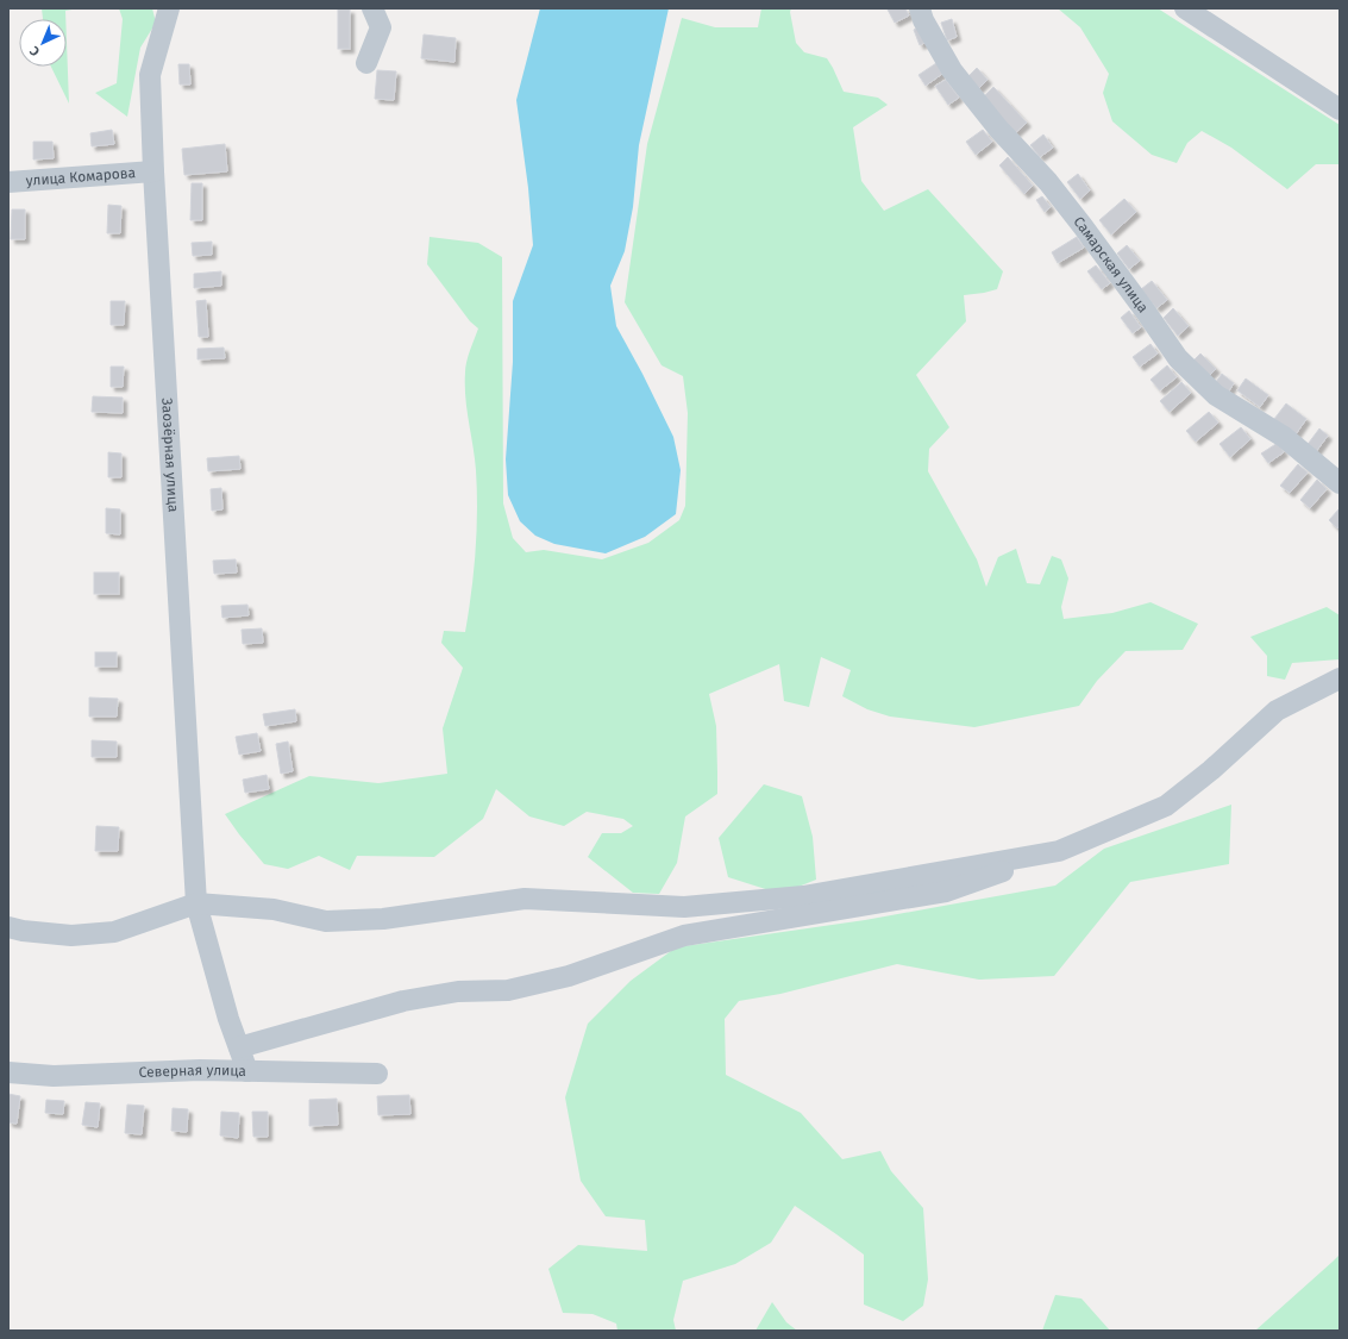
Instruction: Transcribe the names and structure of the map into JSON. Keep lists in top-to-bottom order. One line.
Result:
{"streets":{"street":["улица Комарова","Самарская улица","Заозёрная улица","Северная улица"]},"crossings":[["улица Комарова","Заозёрная улица"],["Заозёрная улица","Северная улица"]],"north":"bottom left"}
